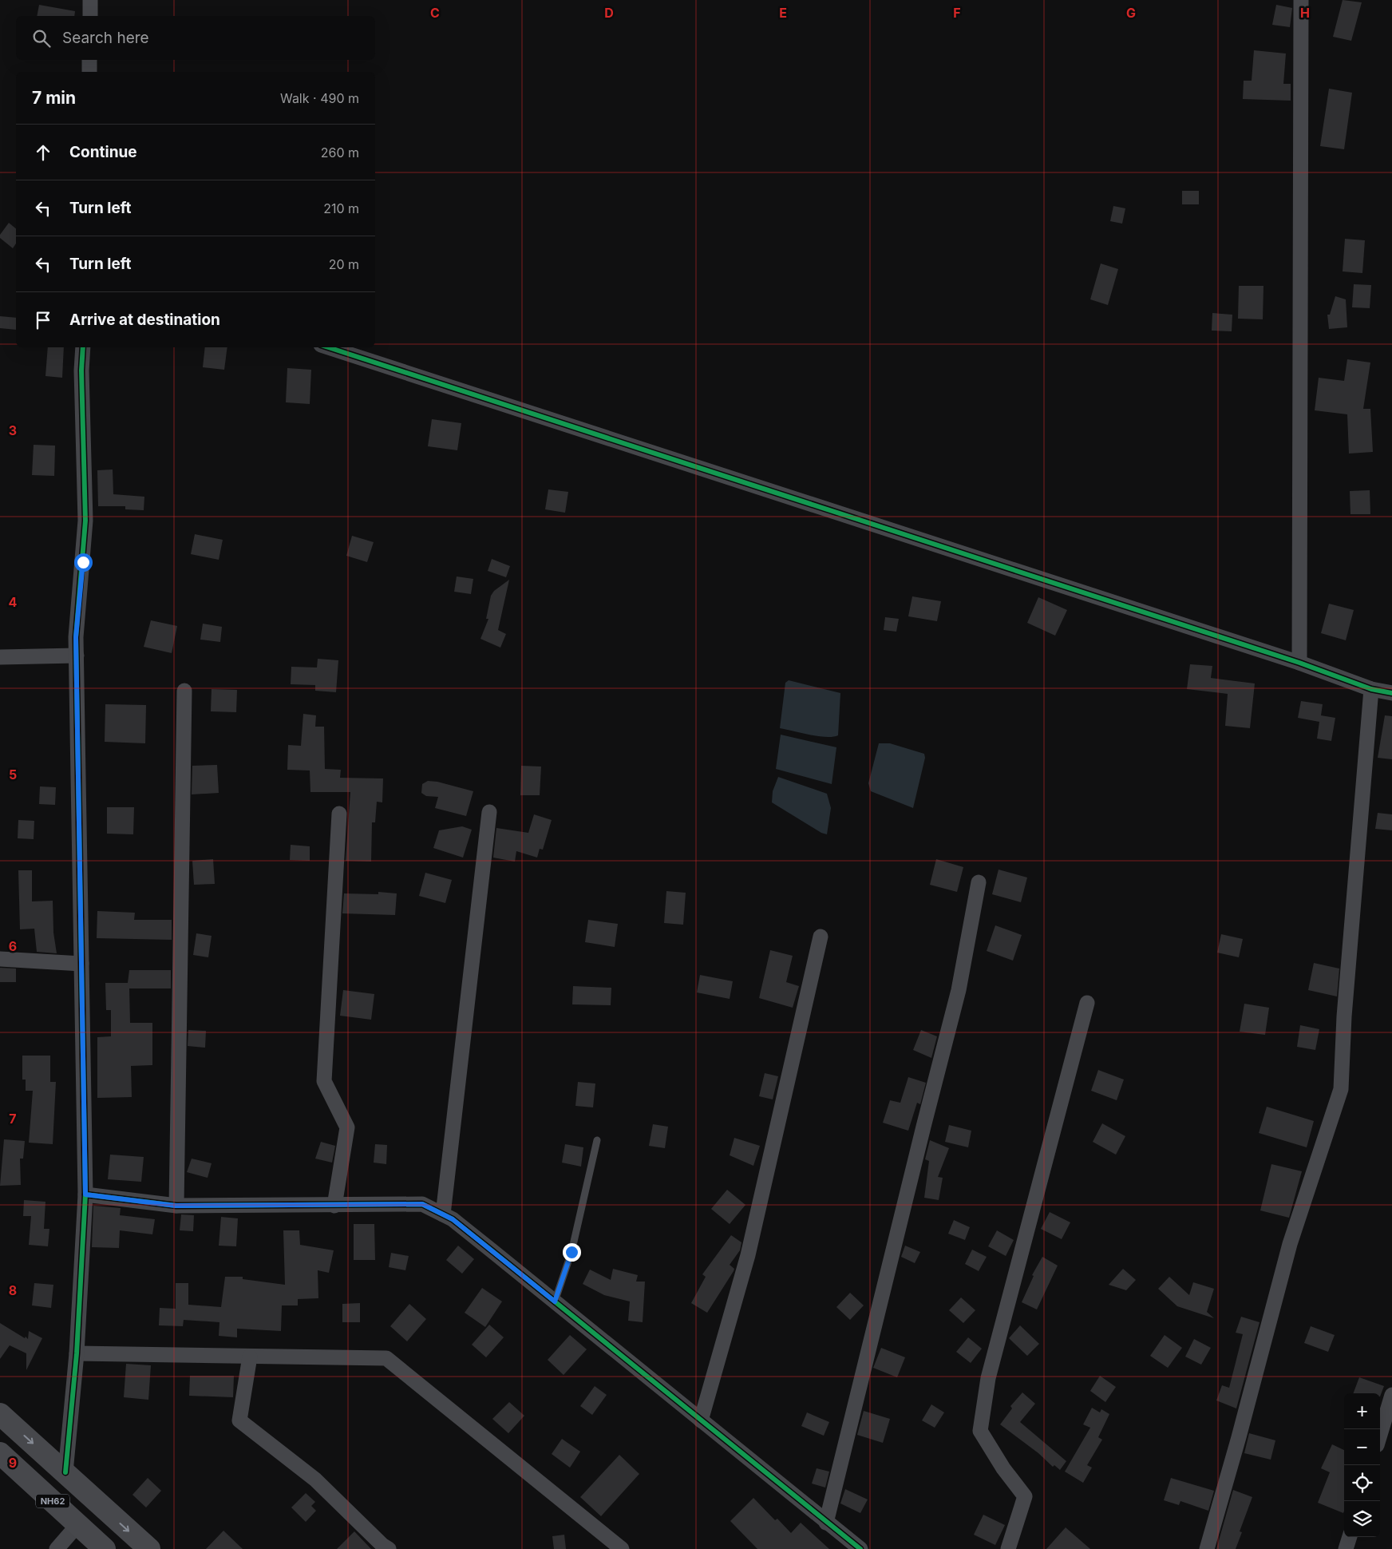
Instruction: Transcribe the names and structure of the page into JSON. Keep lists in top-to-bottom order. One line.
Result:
{"streets":{"main road":["NH62"]},"page":{"search":"Search here","heading":["7 min","Walk · 490 m"],"list":[["Continue","260 m"],["Turn left","210 m"],["Turn left","20 m"],"Arrive at destination"],"map_buttons":["+","−"]},"grid":{"columns":["C","D","E","F","G","H"],"rows":["3","4","5","6","7","8","9"]}}
